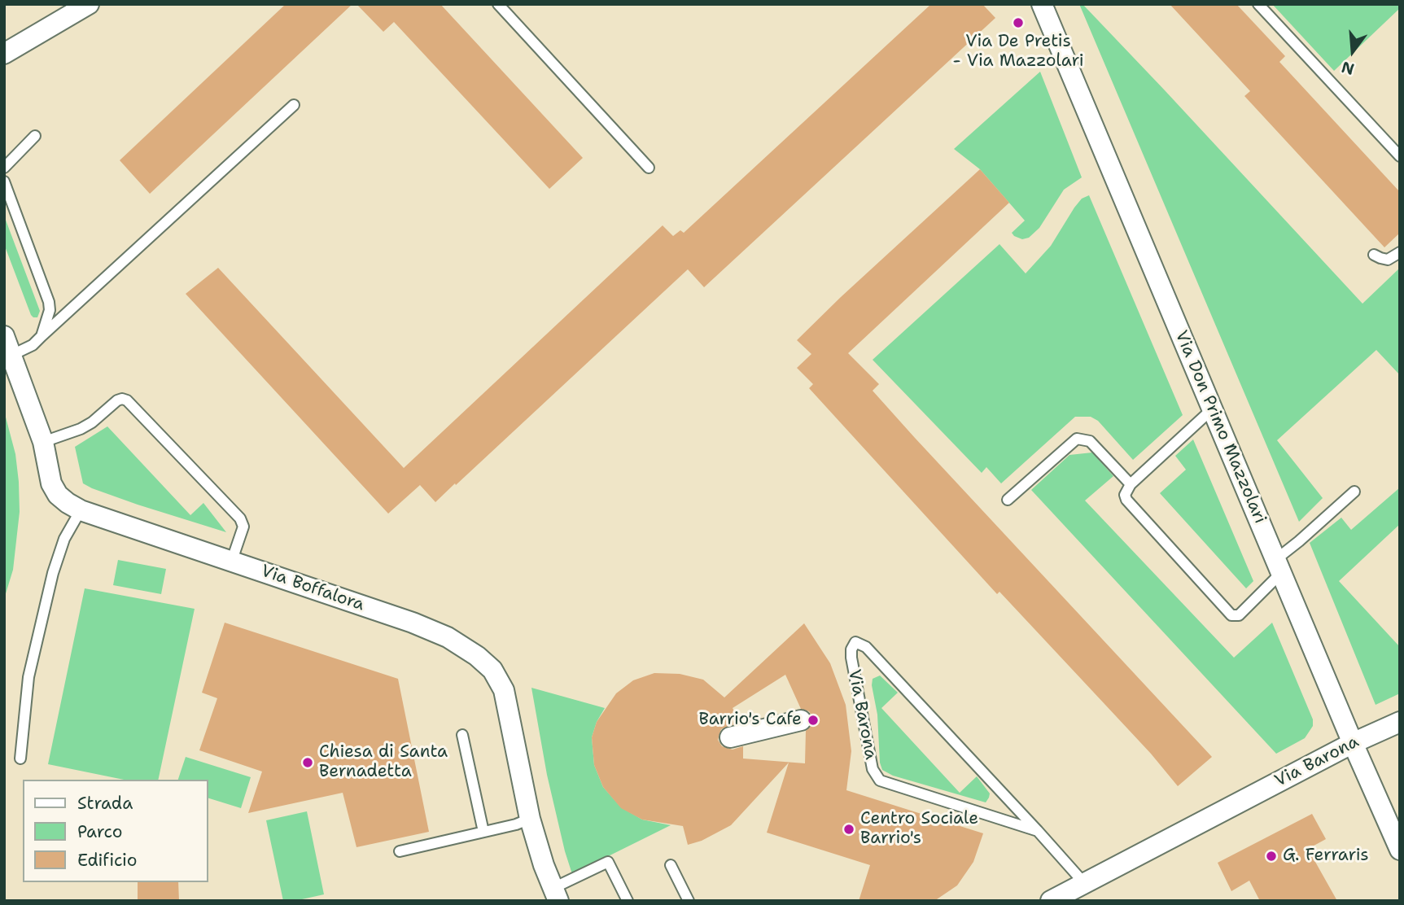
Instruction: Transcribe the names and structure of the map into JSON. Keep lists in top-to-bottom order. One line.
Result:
{"streets":{"street":["Via Don Primo Mazzolari","Via Boffalora","Via Barona"]},"crossings":[["Via Don Primo Mazzolari","Via Barona"]],"places":["Via De Pretis - Via Mazzolari","Barrio's Cafe","Chiesa di Santa Bernadetta","Centro Sociale Barrio's","G. Ferraris"],"legend":["Strada","Parco","Edificio"],"north":"bottom"}
